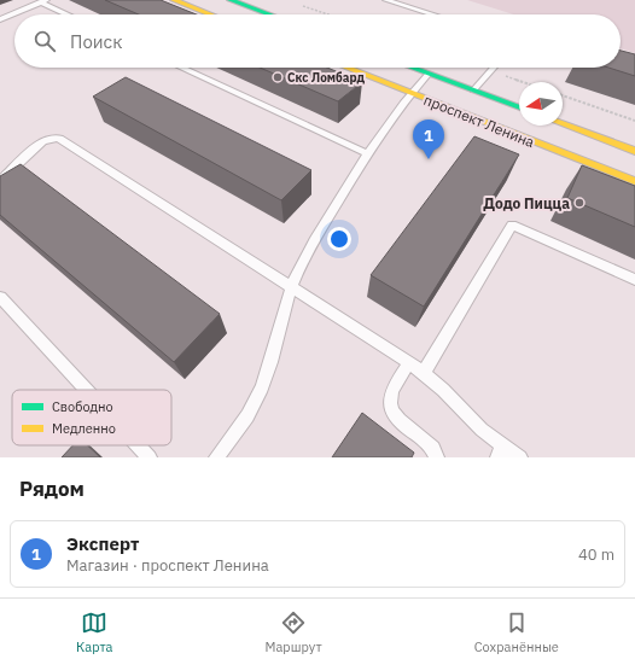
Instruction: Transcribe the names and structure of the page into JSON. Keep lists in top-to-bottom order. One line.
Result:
{"streets":{"street":["проспект Ленина"]},"places":["Скс Ломбард","Додо Пицца"],"legend":["Свободно","Медленно"],"north":"left","page":{"search":"Поиск","pins":"1","heading":"Рядом","list":[{"mark":"1","name":"Эксперт","note":"Магазин · проспект Ленина","value":"40 m"}],"nav":["Карта","Маршрут","Сохранённые"]}}
